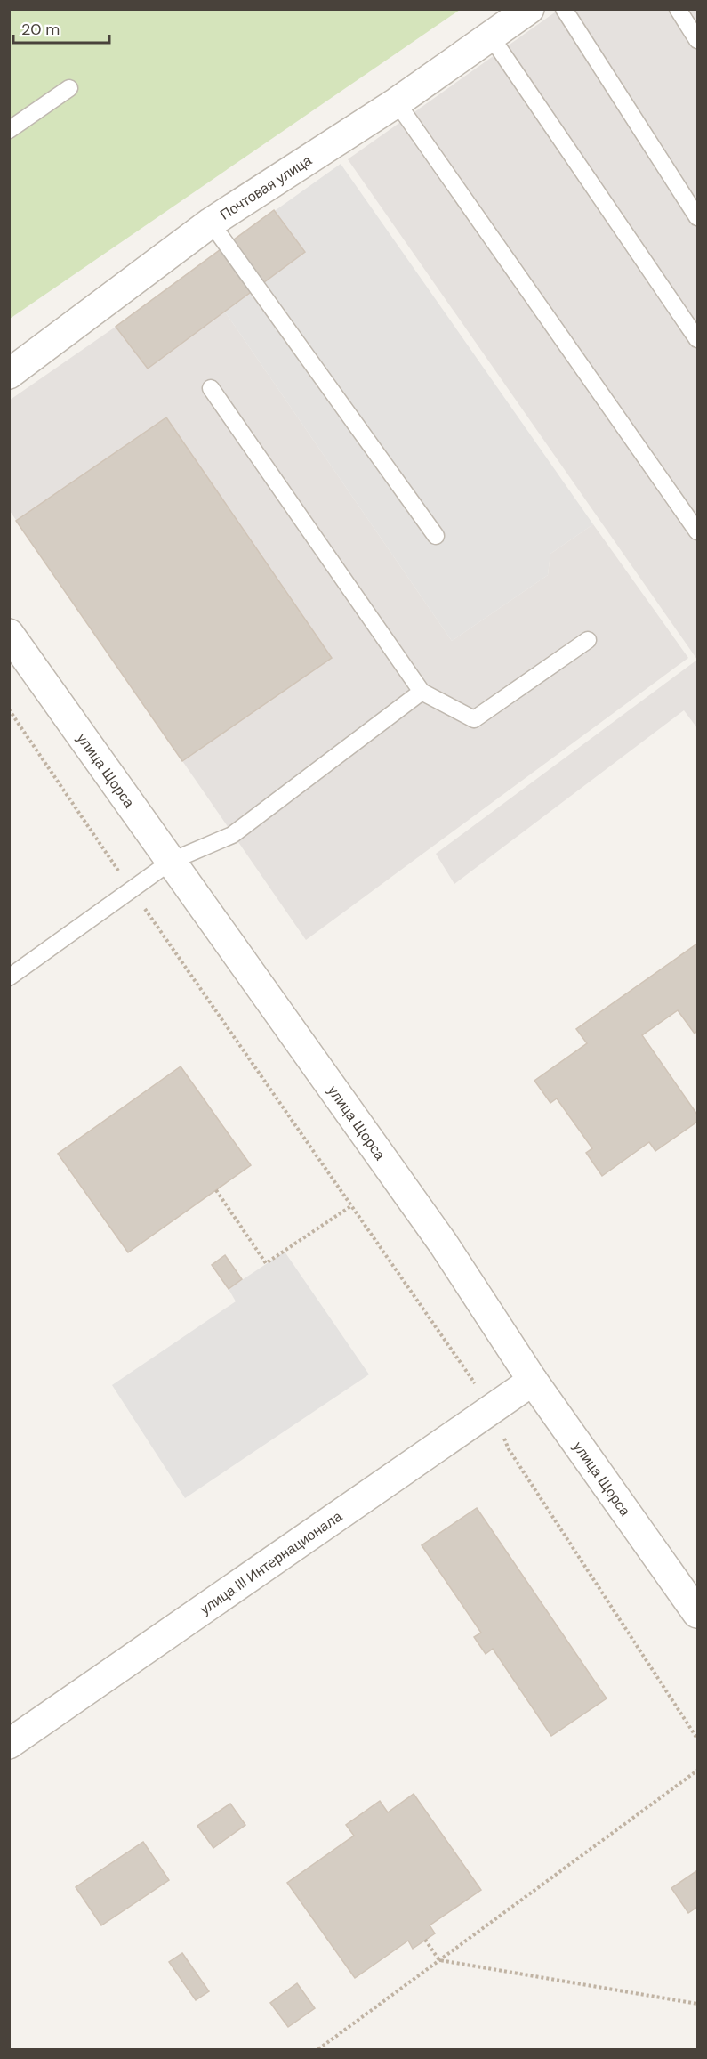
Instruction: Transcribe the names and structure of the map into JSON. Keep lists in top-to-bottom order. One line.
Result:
{"streets":{"street":["Почтовая улица","улица Щорса","улица III Интернационала"]},"crossings":[["улица Щорса","улица III Интернационала"]],"scale_bar":"20 m"}
